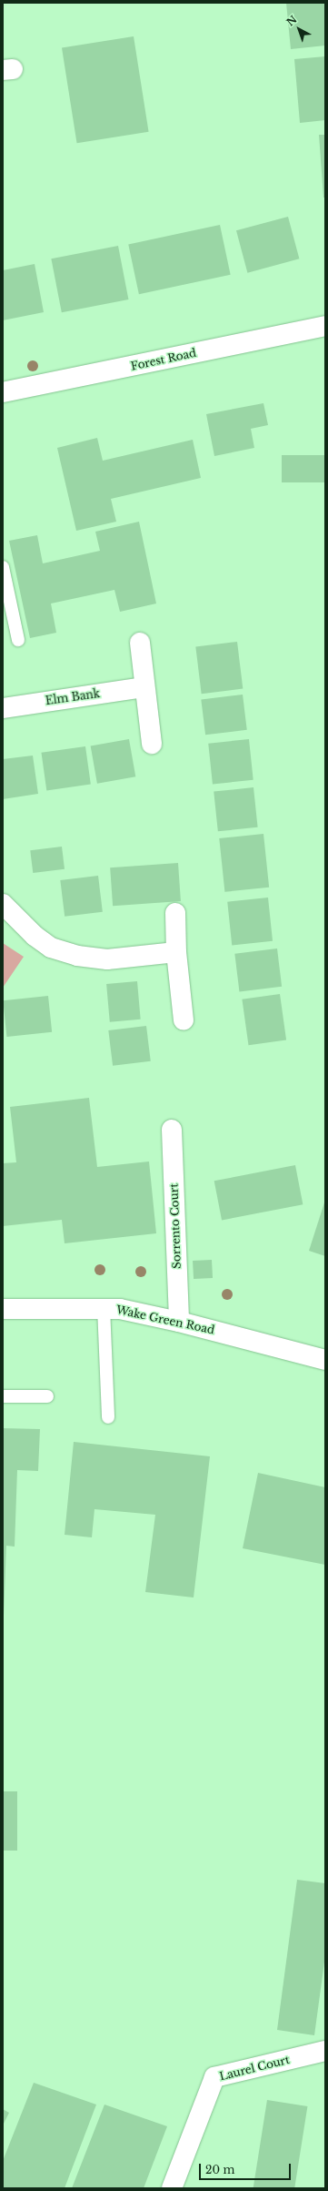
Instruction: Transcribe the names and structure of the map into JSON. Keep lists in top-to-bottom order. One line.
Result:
{"streets":{"street":["Forest Road","Elm Bank","Sorrento Court","Wake Green Road","Laurel Court"]},"crossings":[["Sorrento Court","Wake Green Road"]],"scale_bar":"20 m","north":"top left"}
